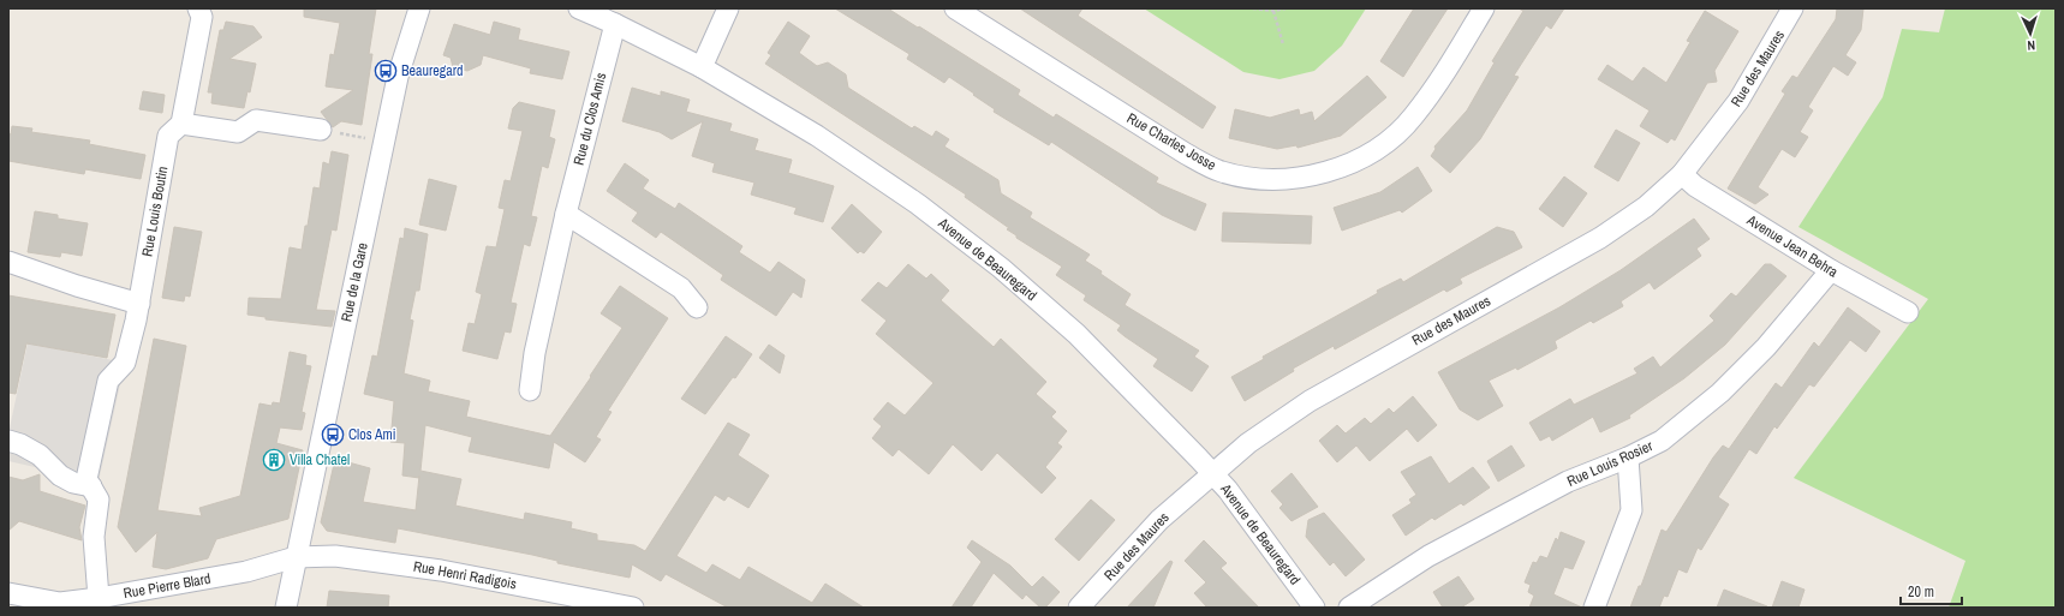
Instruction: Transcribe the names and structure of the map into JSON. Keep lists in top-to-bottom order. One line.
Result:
{"streets":{"street":["Rue des Maures","Rue du Clos Amis","Rue Charles Josse","Rue Louis Boutin","Avenue Jean Behra","Avenue de Beauregard","Rue de la Gare","Rue Louis Rosier","Rue Henri Radigois","Rue Pierre Blard"]},"crossings":[["Rue des Maures","Avenue Jean Behra"],["Rue des Maures","Avenue de Beauregard"],["Rue du Clos Amis","Avenue de Beauregard"],["Rue Louis Boutin","Rue Pierre Blard"],["Avenue Jean Behra","Rue Louis Rosier"],["Rue de la Gare","Rue Henri Radigois"],["Rue de la Gare","Rue Pierre Blard"],["Rue Henri Radigois","Rue Pierre Blard"]],"places":{"bus stop":["Beauregard","Clos Ami"],"building":["Villa Chatel"]},"scale_bar":"20 m","north":"bottom"}
